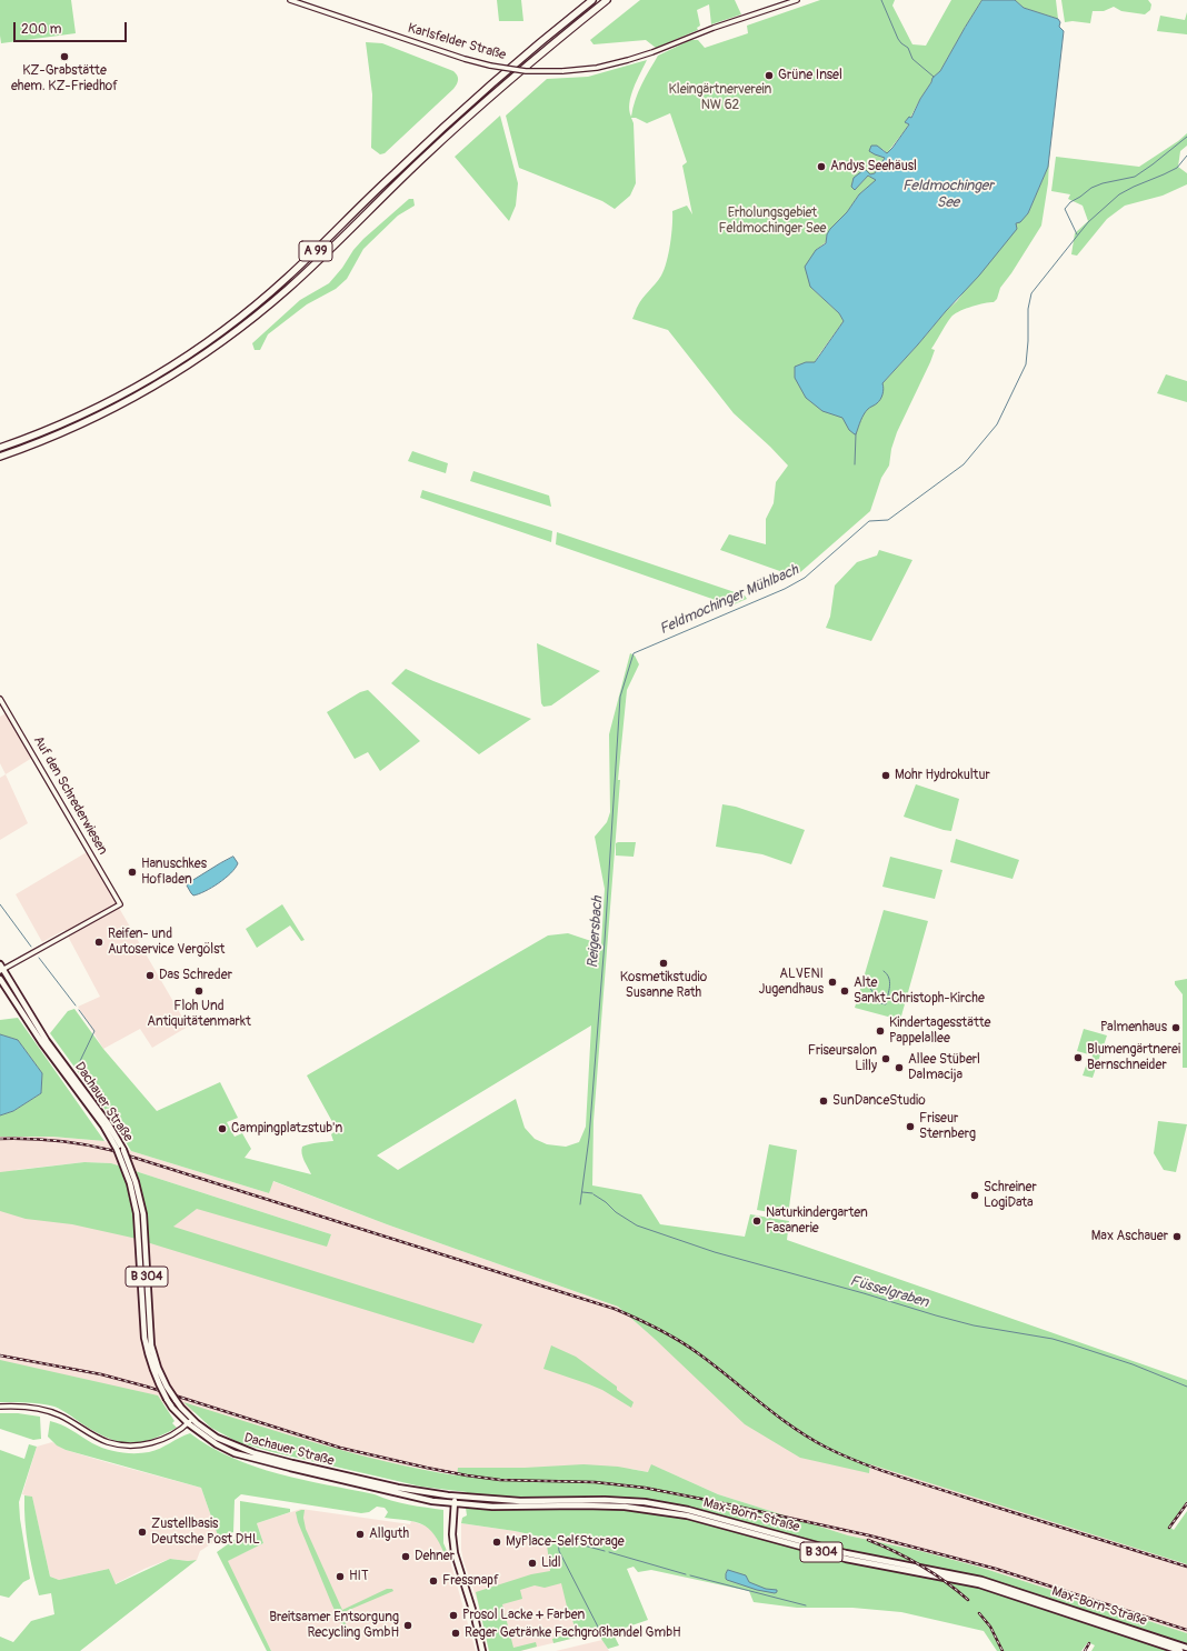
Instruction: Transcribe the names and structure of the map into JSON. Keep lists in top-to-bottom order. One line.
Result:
{"streets":{"highway":["A 99"],"main road":["Dachauer Straße","B 304","Max-Born-Straße"],"street":["Karlsfelder Straße","Auf den Schrederwiesen"]},"crossings":[["Auf den Schrederwiesen","Dachauer Straße"],["Dachauer Straße","Max-Born-Straße"]],"water":["Feldmochinger See","Feldmochinger Mühlbach","Reigersbach","Füsselgraben"],"parks":["Kleingärtnerverein NW 62","Erholungsgebiet Feldmochinger See"],"places":["KZ-Grabstätte ehem. KZ-Friedhof","Grüne Insel","Andys Seehäusl","Mohr Hydrokultur","Hanuschkes Hofladen","Reifen- und Autoservice Vergölst","Kosmetikstudio Susanne Rath","Das Schreder","ALVENI Jugendhaus","Floh Und Antiquitätenmarkt","Alte Sankt-Christoph-Kirche","Palmenhaus","Kindertagesstätte Pappelallee","Blumengärtnerei Bernschneider","Friseursalon Lilly","Allee Stüberl Dalmacija","SunDanceStudio","Friseur Sternberg","Campingplatzstub'n","Schreiner LogiData","Naturkindergarten Fasanerie","Max Aschauer","Zustellbasis Deutsche Post DHL","Allguth","MyPlace-SelfStorage","Dehner","Lidl","HIT","Fressnapf","Prosol Lacke + Farben","Breitsamer Entsorgung Recycling GmbH","Reger Getränke Fachgroßhandel GmbH"],"scale_bar":"200 m"}
